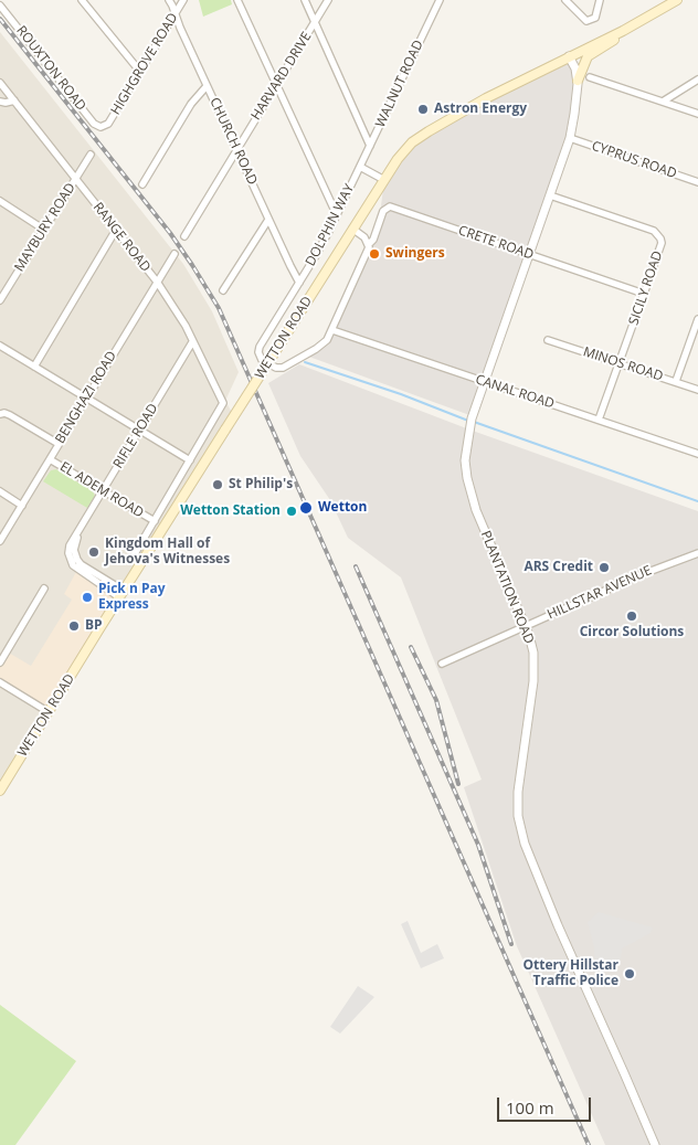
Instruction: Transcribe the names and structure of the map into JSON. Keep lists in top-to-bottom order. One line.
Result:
{"streets":{"main road":["WETTON ROAD"],"street":["HIGHGROVE ROAD","ROUXTON ROAD","HARVARD DRIVE","WALNUT ROAD","CHURCH ROAD","CYPRUS ROAD","DOLPHIN WAY","MAYBURY ROAD","RANGE ROAD","CRETE ROAD","SICILY ROAD","MINOS ROAD","CANAL ROAD","BENGHAZI ROAD","RIFLE ROAD","EL ADEM ROAD","PLANTATION ROAD","HILLSTAR AVENUE"]},"crossings":[["HIGHGROVE ROAD","ROUXTON ROAD"],["HIGHGROVE ROAD","CHURCH ROAD"],["HARVARD DRIVE","CHURCH ROAD"],["WALNUT ROAD","DOLPHIN WAY"],["CHURCH ROAD","DOLPHIN WAY"],["CYPRUS ROAD","PLANTATION ROAD"],["DOLPHIN WAY","CRETE ROAD"],["DOLPHIN WAY","WETTON ROAD"],["DOLPHIN WAY","CANAL ROAD"],["MAYBURY ROAD","RANGE ROAD"],["RANGE ROAD","BENGHAZI ROAD"],["RANGE ROAD","RIFLE ROAD"],["CRETE ROAD","SICILY ROAD"],["CRETE ROAD","PLANTATION ROAD"],["SICILY ROAD","MINOS ROAD"],["SICILY ROAD","CANAL ROAD"],["SICILY ROAD","PLANTATION ROAD"],["WETTON ROAD","RIFLE ROAD"],["WETTON ROAD","PLANTATION ROAD"],["CANAL ROAD","PLANTATION ROAD"],["BENGHAZI ROAD","EL ADEM ROAD"],["RIFLE ROAD","EL ADEM ROAD"],["PLANTATION ROAD","HILLSTAR AVENUE"]],"places":["Astron Energy","Swingers","St Philip's","Wetton","Wetton Station","Kingdom Hall of Jehova's Witnesses","ARS Credit","Pick n Pay Express","Circor Solutions","BP","Ottery Hillstar Traffic Police"],"scale_bar":"100 m"}
